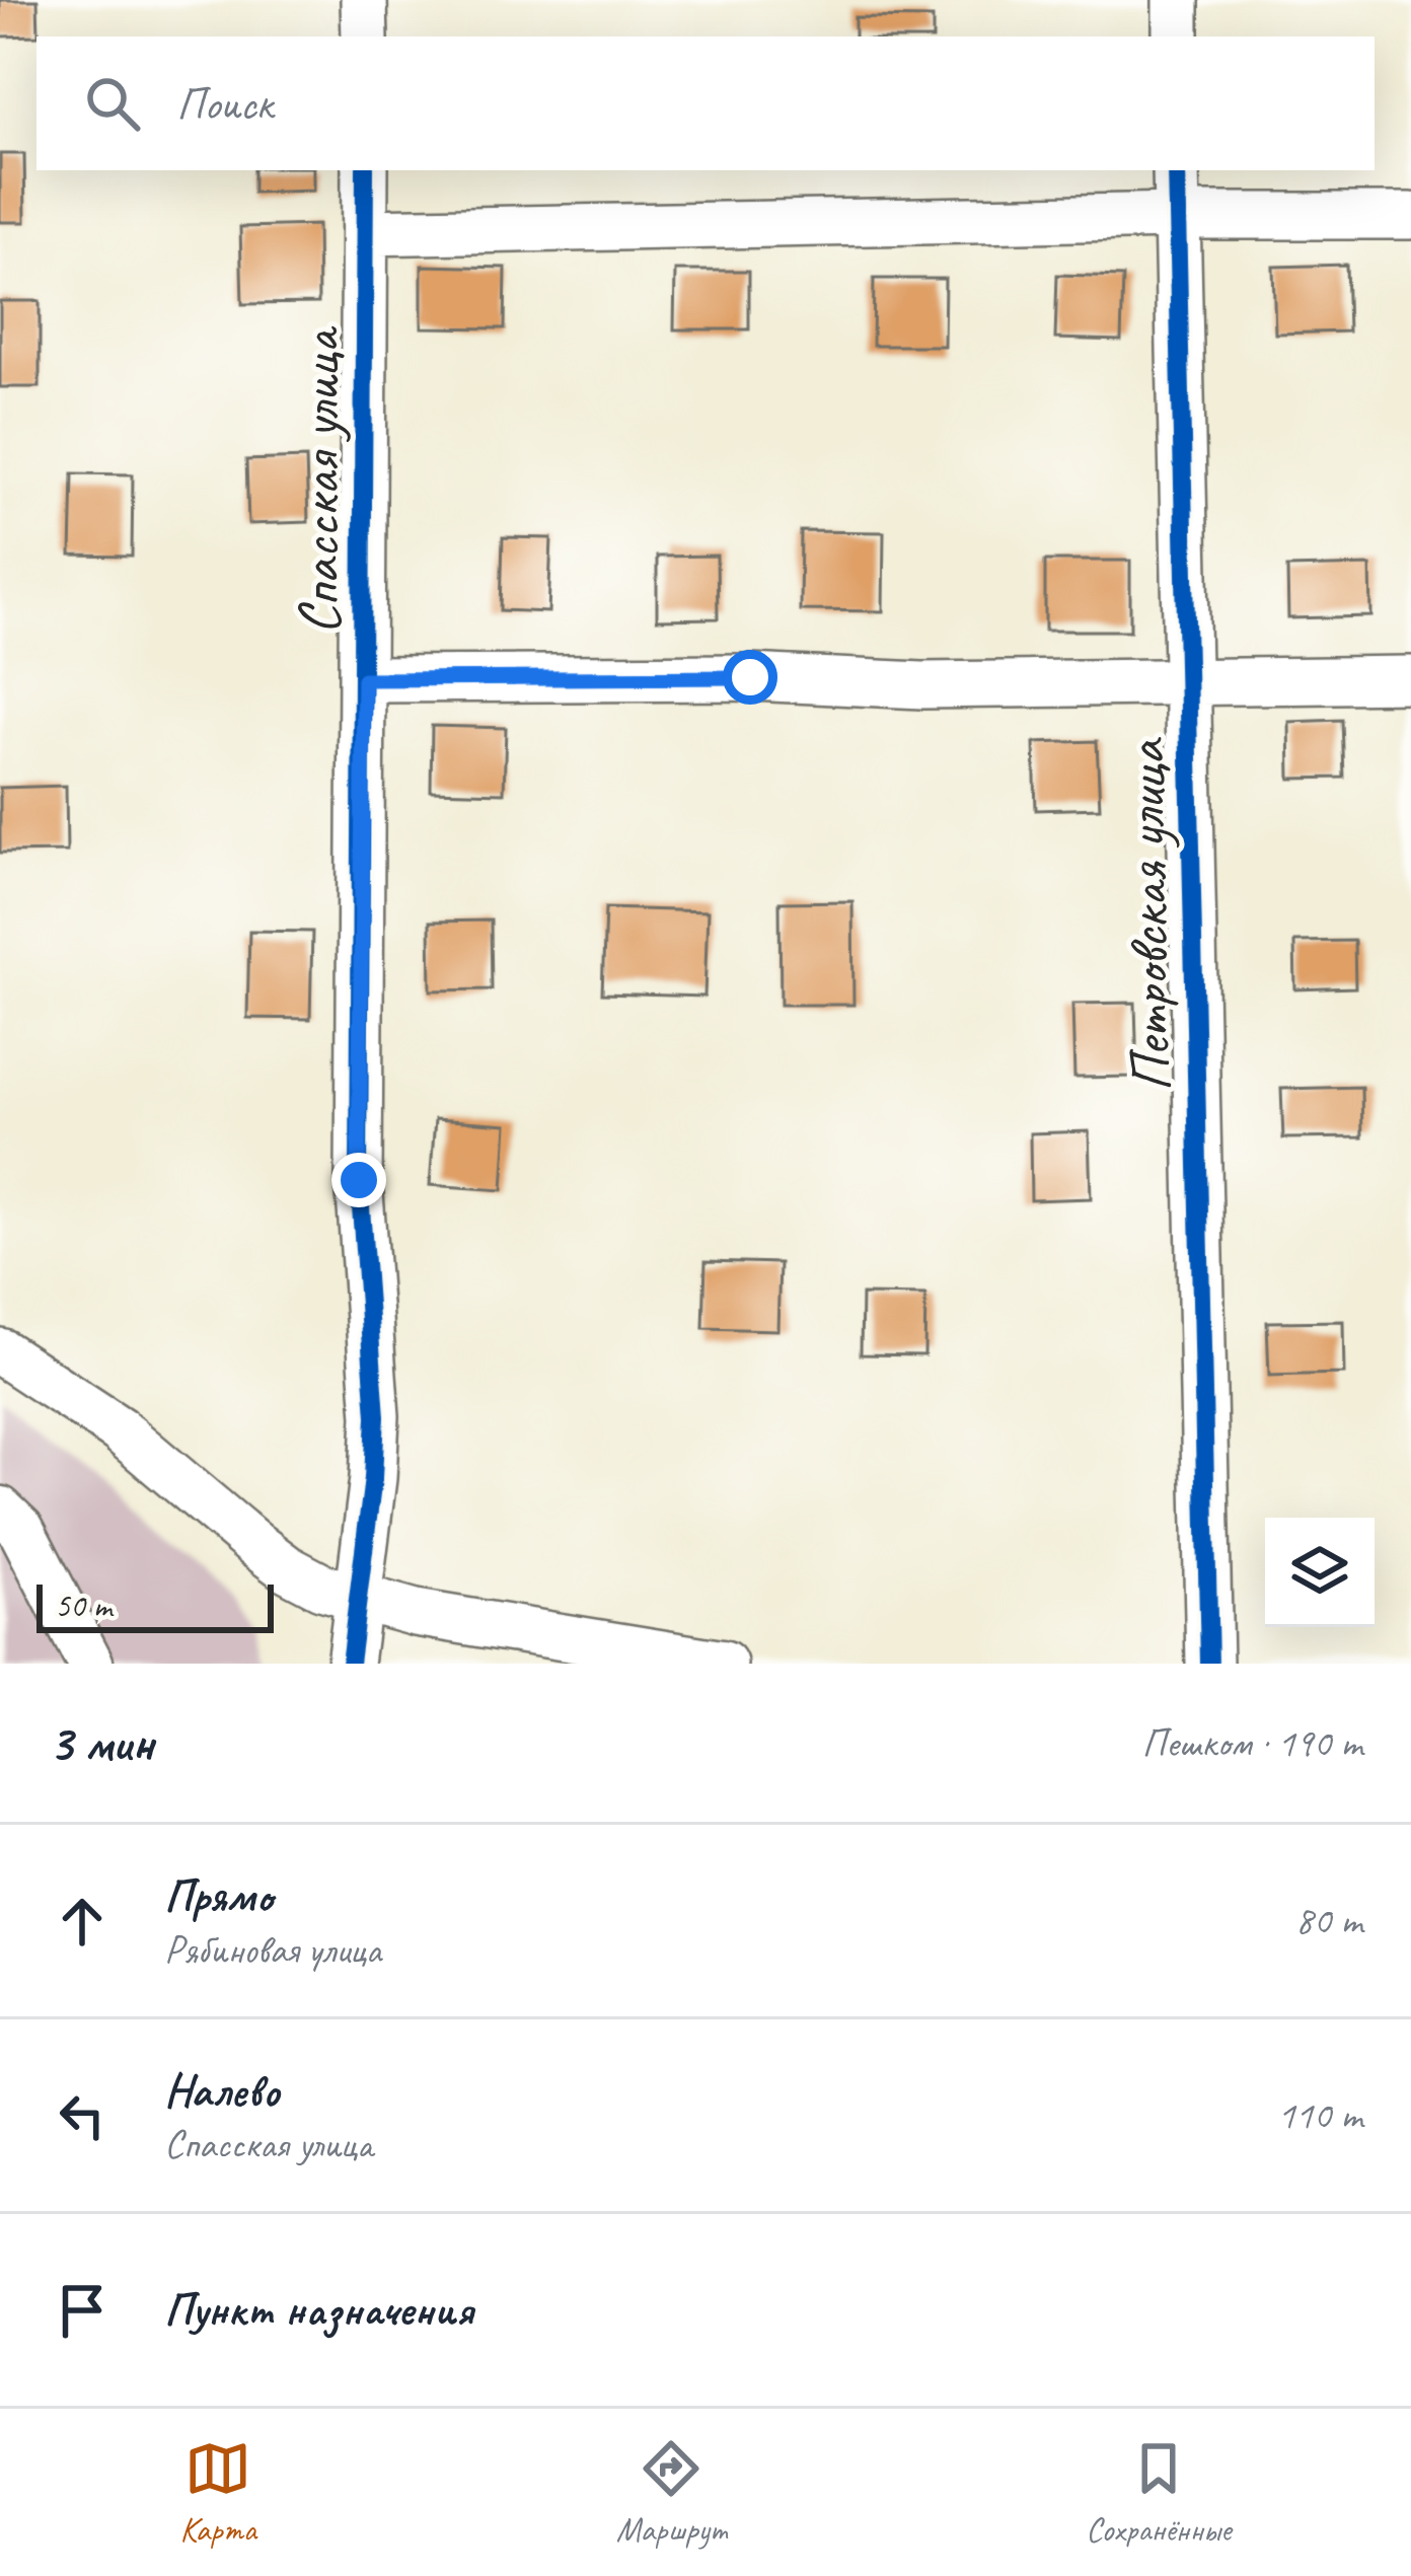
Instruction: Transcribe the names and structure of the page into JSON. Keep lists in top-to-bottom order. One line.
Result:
{"streets":{"street":["Спасская улица","Петровская улица"]},"scale_bar":"50 m","page":{"search":"Поиск","scale":"50 m","heading":["3 мин","Пешком · 190 m"],"list":[["Прямо","Рябиновая улица","80 m"],["Налево","Спасская улица","110 m"],"Пункт назначения"],"nav":["Карта","Маршрут","Сохранённые"]}}
